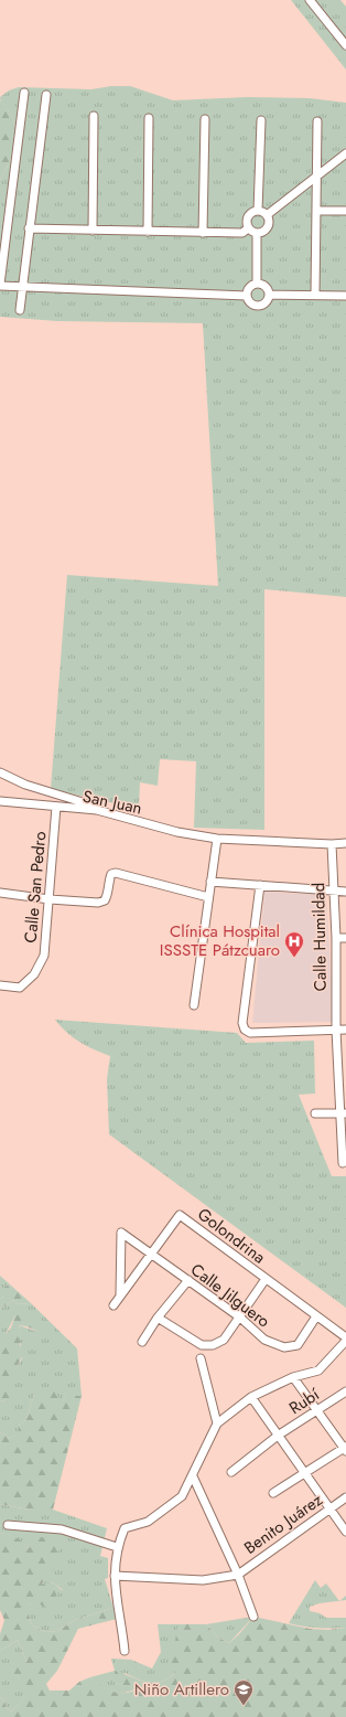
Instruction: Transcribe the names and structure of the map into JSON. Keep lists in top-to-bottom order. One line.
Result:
{"streets":{"street":["San Juan","Calle San Pedro","Calle Humildad","Golondrina","Calle Jilguero","Rubí","Benito Juárez"]},"crossings":[["San Juan","Calle San Pedro"],["San Juan","Calle Humildad"],["Golondrina","Calle Jilguero"]],"places":{"hospital":["Clínica Hospital ISSSTE Pátzcuaro"],"school or university":["Niño Artillero"]}}
